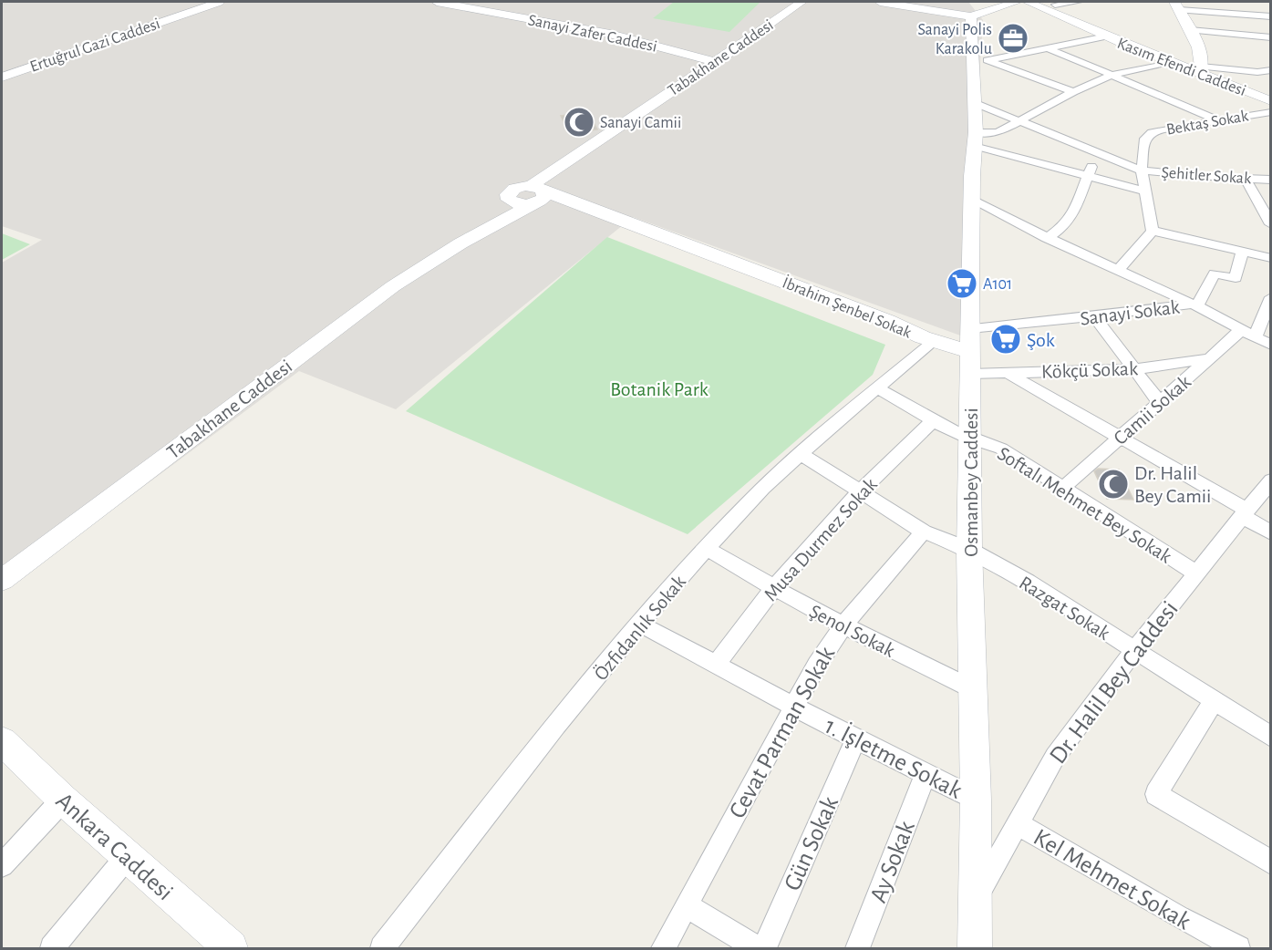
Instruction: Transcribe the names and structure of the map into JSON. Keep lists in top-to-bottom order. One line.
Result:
{"streets":{"street":["Sanayi Zafer Caddesi","Ertuğrul Gazi Caddesi","Tabakhane Caddesi","Kasım Efendi Caddesi","Bektaş Sokak","Şehitler Sokak","İbrahim Şenbel Sokak","Sanayi Sokak","Kökçü Sokak","Camii Sokak","Osmanbey Caddesi","Softalı Mehmet Bey Sokak","Musa Durmez Sokak","Razgat Sokak","Özfidanlık Sokak","Şenol Sokak","Dr. Halil Bey Caddesi","Cevat Parman Sokak","1. İşletme Sokak","Gün Sokak","Ankara Caddesi","Ay Sokak","Kel Mehmet Sokak"]},"crossings":[["Sanayi Zafer Caddesi","Tabakhane Caddesi"],["Tabakhane Caddesi","İbrahim Şenbel Sokak"],["Bektaş Sokak","Şehitler Sokak"],["Şehitler Sokak","Osmanbey Caddesi"],["İbrahim Şenbel Sokak","Sanayi Sokak"],["İbrahim Şenbel Sokak","Kökçü Sokak"],["İbrahim Şenbel Sokak","Osmanbey Caddesi"],["İbrahim Şenbel Sokak","Özfidanlık Sokak"],["Sanayi Sokak","Kökçü Sokak"],["Sanayi Sokak","Osmanbey Caddesi"],["Kökçü Sokak","Camii Sokak"],["Kökçü Sokak","Osmanbey Caddesi"],["Camii Sokak","Softalı Mehmet Bey Sokak"],["Osmanbey Caddesi","Softalı Mehmet Bey Sokak"],["Osmanbey Caddesi","Razgat Sokak"],["Osmanbey Caddesi","Şenol Sokak"],["Osmanbey Caddesi","Dr. Halil Bey Caddesi"],["Osmanbey Caddesi","1. İşletme Sokak"],["Softalı Mehmet Bey Sokak","Musa Durmez Sokak"],["Softalı Mehmet Bey Sokak","Özfidanlık Sokak"],["Softalı Mehmet Bey Sokak","Dr. Halil Bey Caddesi"],["Musa Durmez Sokak","Razgat Sokak"],["Musa Durmez Sokak","Şenol Sokak"],["Musa Durmez Sokak","1. İşletme Sokak"],["Razgat Sokak","Özfidanlık Sokak"],["Razgat Sokak","Dr. Halil Bey Caddesi"],["Razgat Sokak","Cevat Parman Sokak"],["Özfidanlık Sokak","Şenol Sokak"],["Özfidanlık Sokak","1. İşletme Sokak"],["Şenol Sokak","Cevat Parman Sokak"],["Dr. Halil Bey Caddesi","Kel Mehmet Sokak"],["Cevat Parman Sokak","1. İşletme Sokak"],["1. İşletme Sokak","Gün Sokak"],["1. İşletme Sokak","Ay Sokak"]],"parks":["Botanik Park"],"places":{"office":["Sanayi Polis Karakolu"],"mosque":["Sanayi Camii","Dr. Halil Bey Camii"],"supermarket":["A101","Şok"]}}
